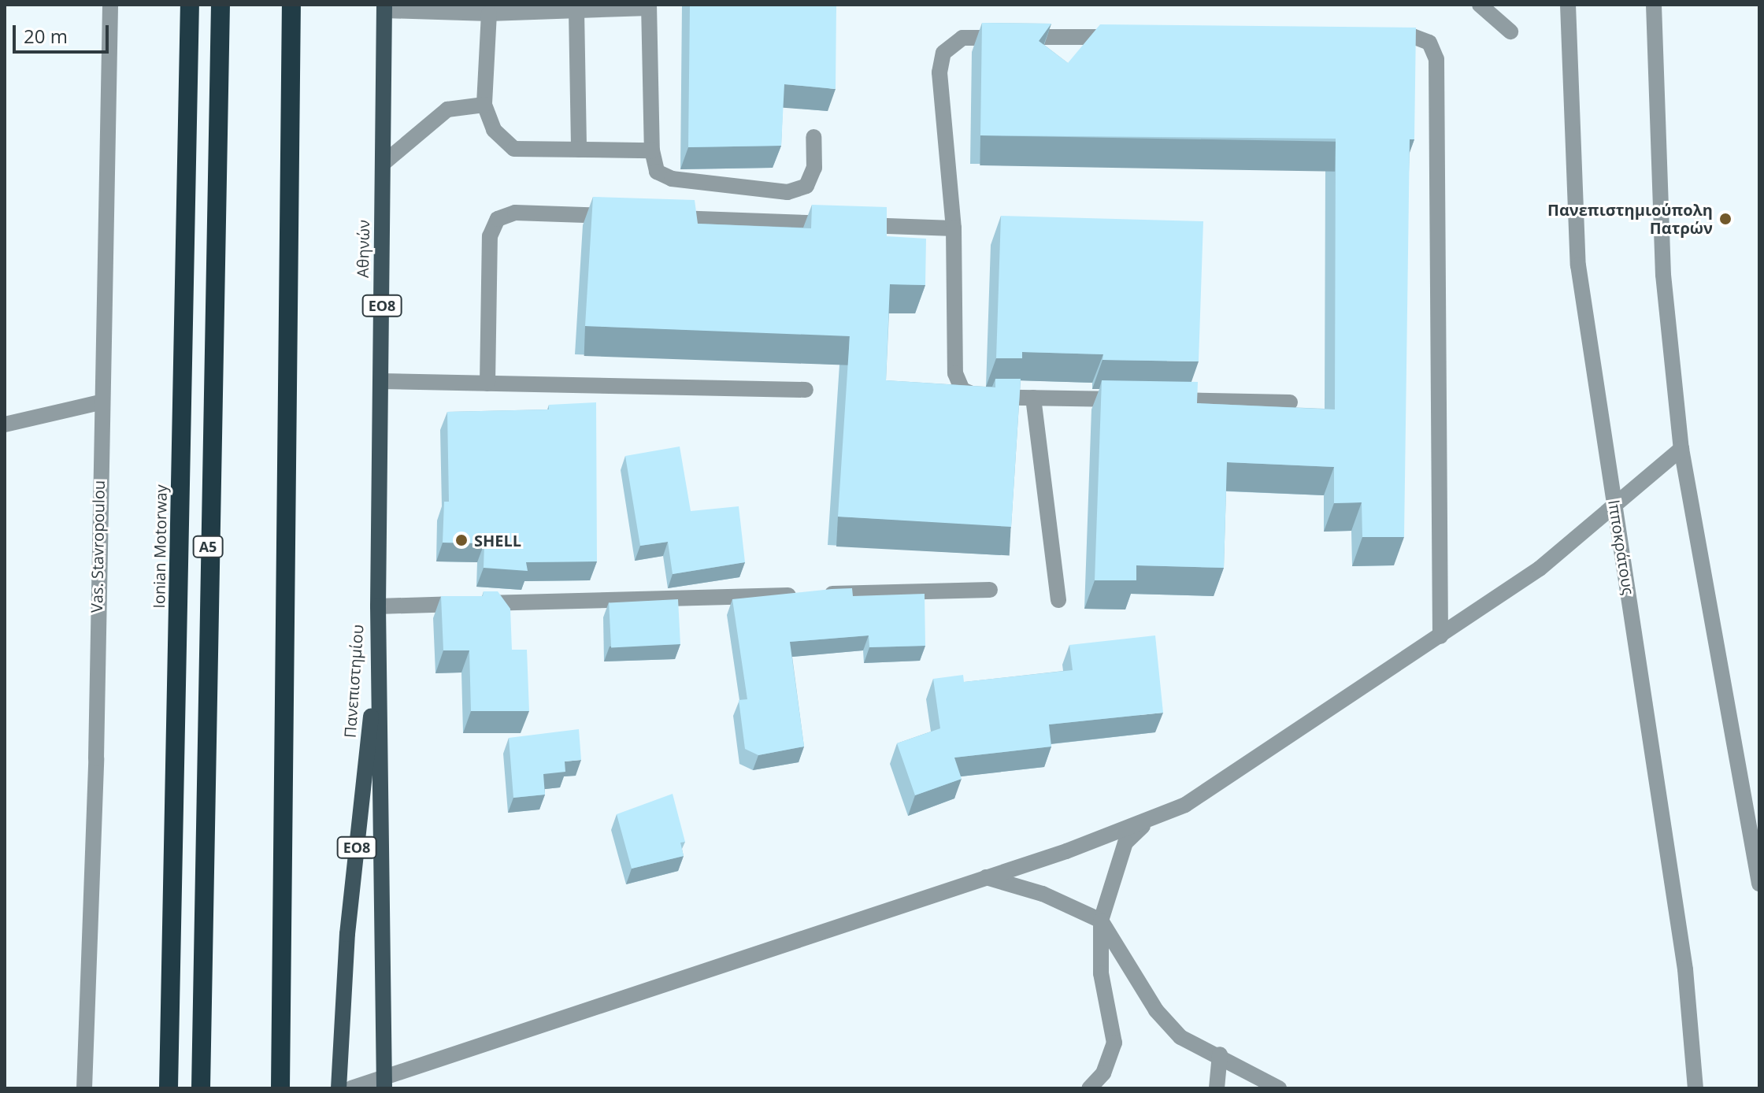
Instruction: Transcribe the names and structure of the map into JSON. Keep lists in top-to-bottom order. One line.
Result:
{"streets":{"highway":["Ionian Motorway","Α5"],"main road":["Αθηνών","ΕΟ8","Πανεπιστημίου"],"street":["Vas. Stavropoulou","Ιπποκράτους"]},"crossings":[["Αθηνών","Πανεπιστημίου"]],"places":["Πανεπιστημιούπολη Πατρών","SHELL"],"scale_bar":"20 m"}
